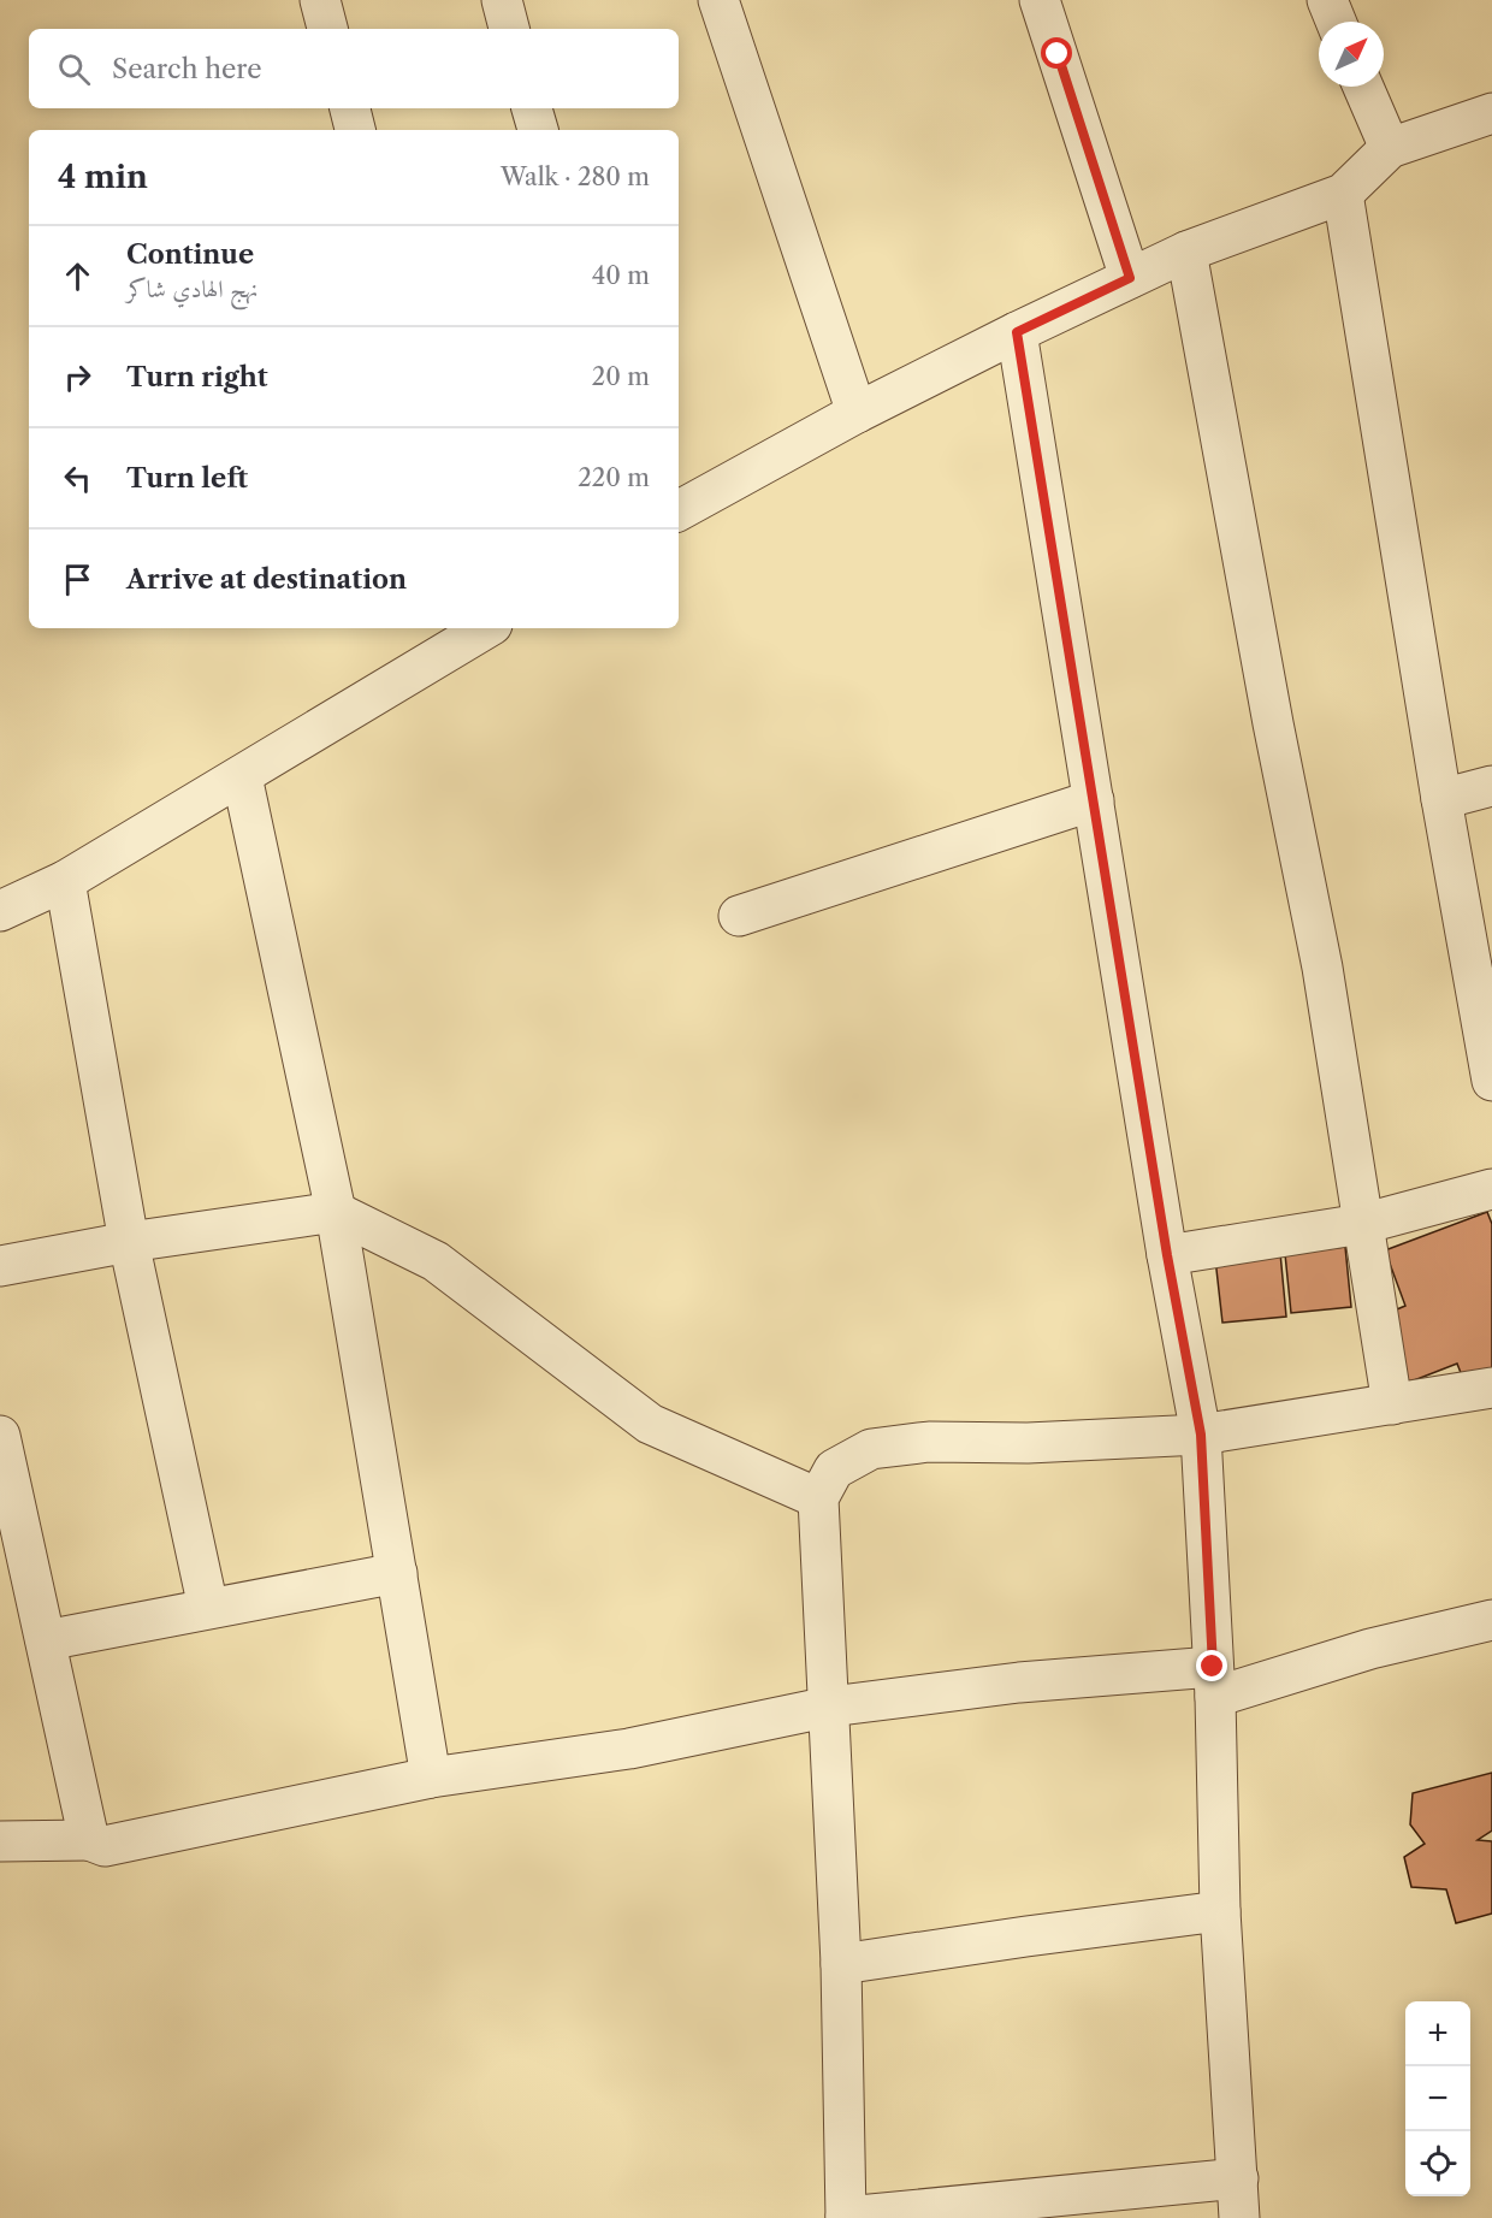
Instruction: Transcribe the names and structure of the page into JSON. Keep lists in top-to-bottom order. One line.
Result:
{"north":"top right","page":{"search":"Search here","heading":["4 min","Walk · 280 m"],"list":[["Continue","نهج الهادي شاكر","40 m"],["Turn right","20 m"],["Turn left","220 m"],"Arrive at destination"],"map_buttons":["+","−"]}}
